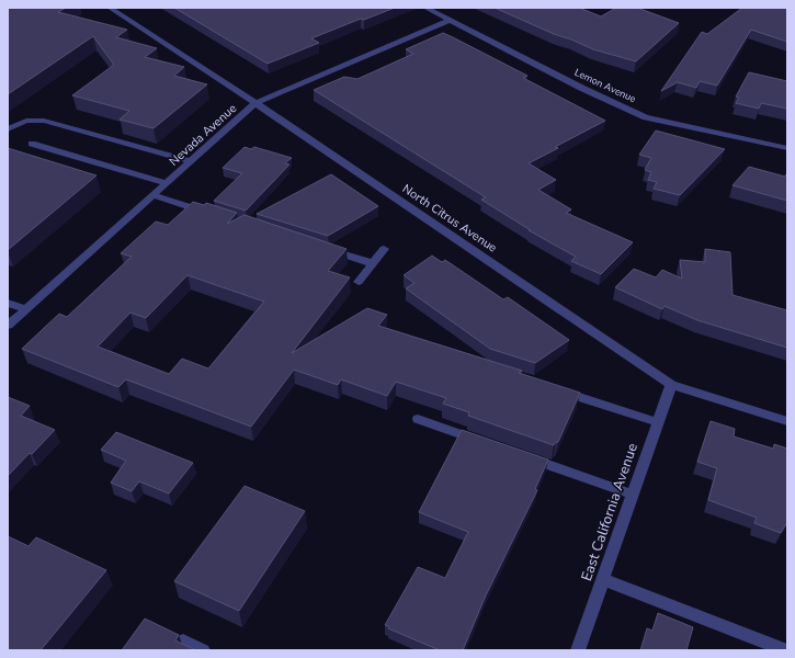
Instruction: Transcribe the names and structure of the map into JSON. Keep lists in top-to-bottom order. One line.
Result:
{"streets":{"street":["Lemon Avenue","Nevada Avenue","North Citrus Avenue","East California Avenue"]},"crossings":[["Lemon Avenue","Nevada Avenue"],["Nevada Avenue","North Citrus Avenue"],["North Citrus Avenue","East California Avenue"]]}
